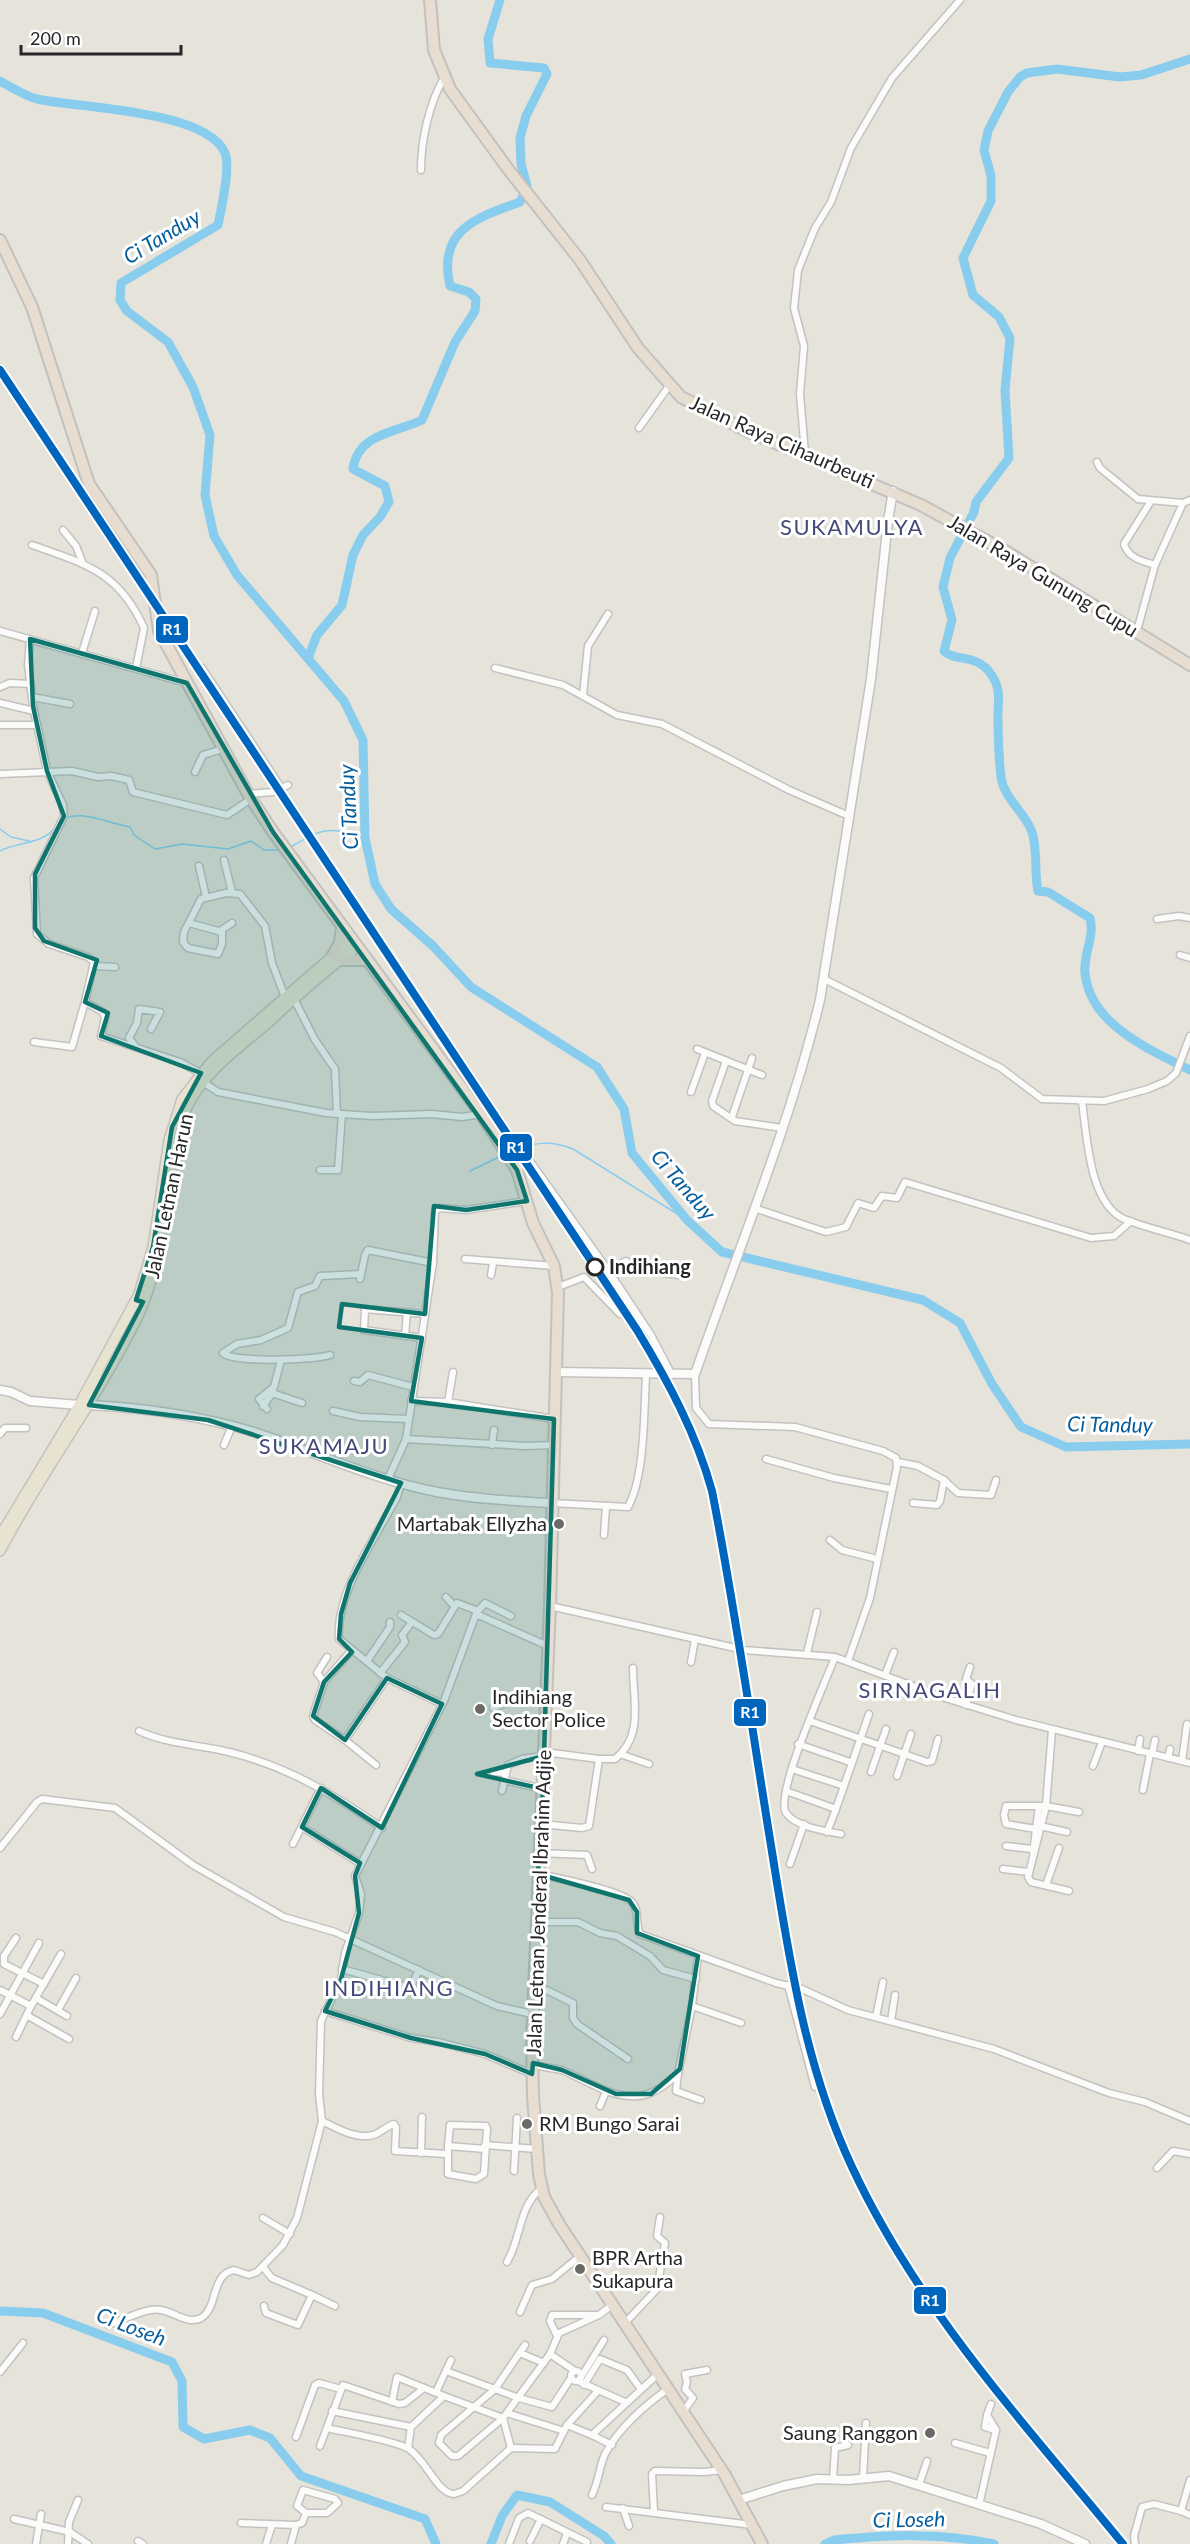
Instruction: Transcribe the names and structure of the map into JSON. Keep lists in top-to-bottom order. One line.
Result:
{"streets":{"highway":["Jalan Raya Cihaurbeuti","Jalan Raya Gunung Cupu","Jalan Letnan Jenderal Ibrahim Adjie"],"main road":["Jalan Letnan Harun"]},"crossings":[["Jalan Raya Cihaurbeuti","Jalan Raya Gunung Cupu"],["Jalan Letnan Harun","Jalan Letnan Jenderal Ibrahim Adjie"]],"districts":["SUKAMULYA","SUKAMAJU","SIRNAGALIH","INDIHIANG"],"water":["Ci Tanduy","Ci Loseh"],"places":["Indihiang","Martabak Ellyzha","Indihiang Sector Police","RM Bungo Sarai","BPR Artha Sukapura","Saung Ranggon"],"lines":["transit line R1"],"scale_bar":"200 m"}
